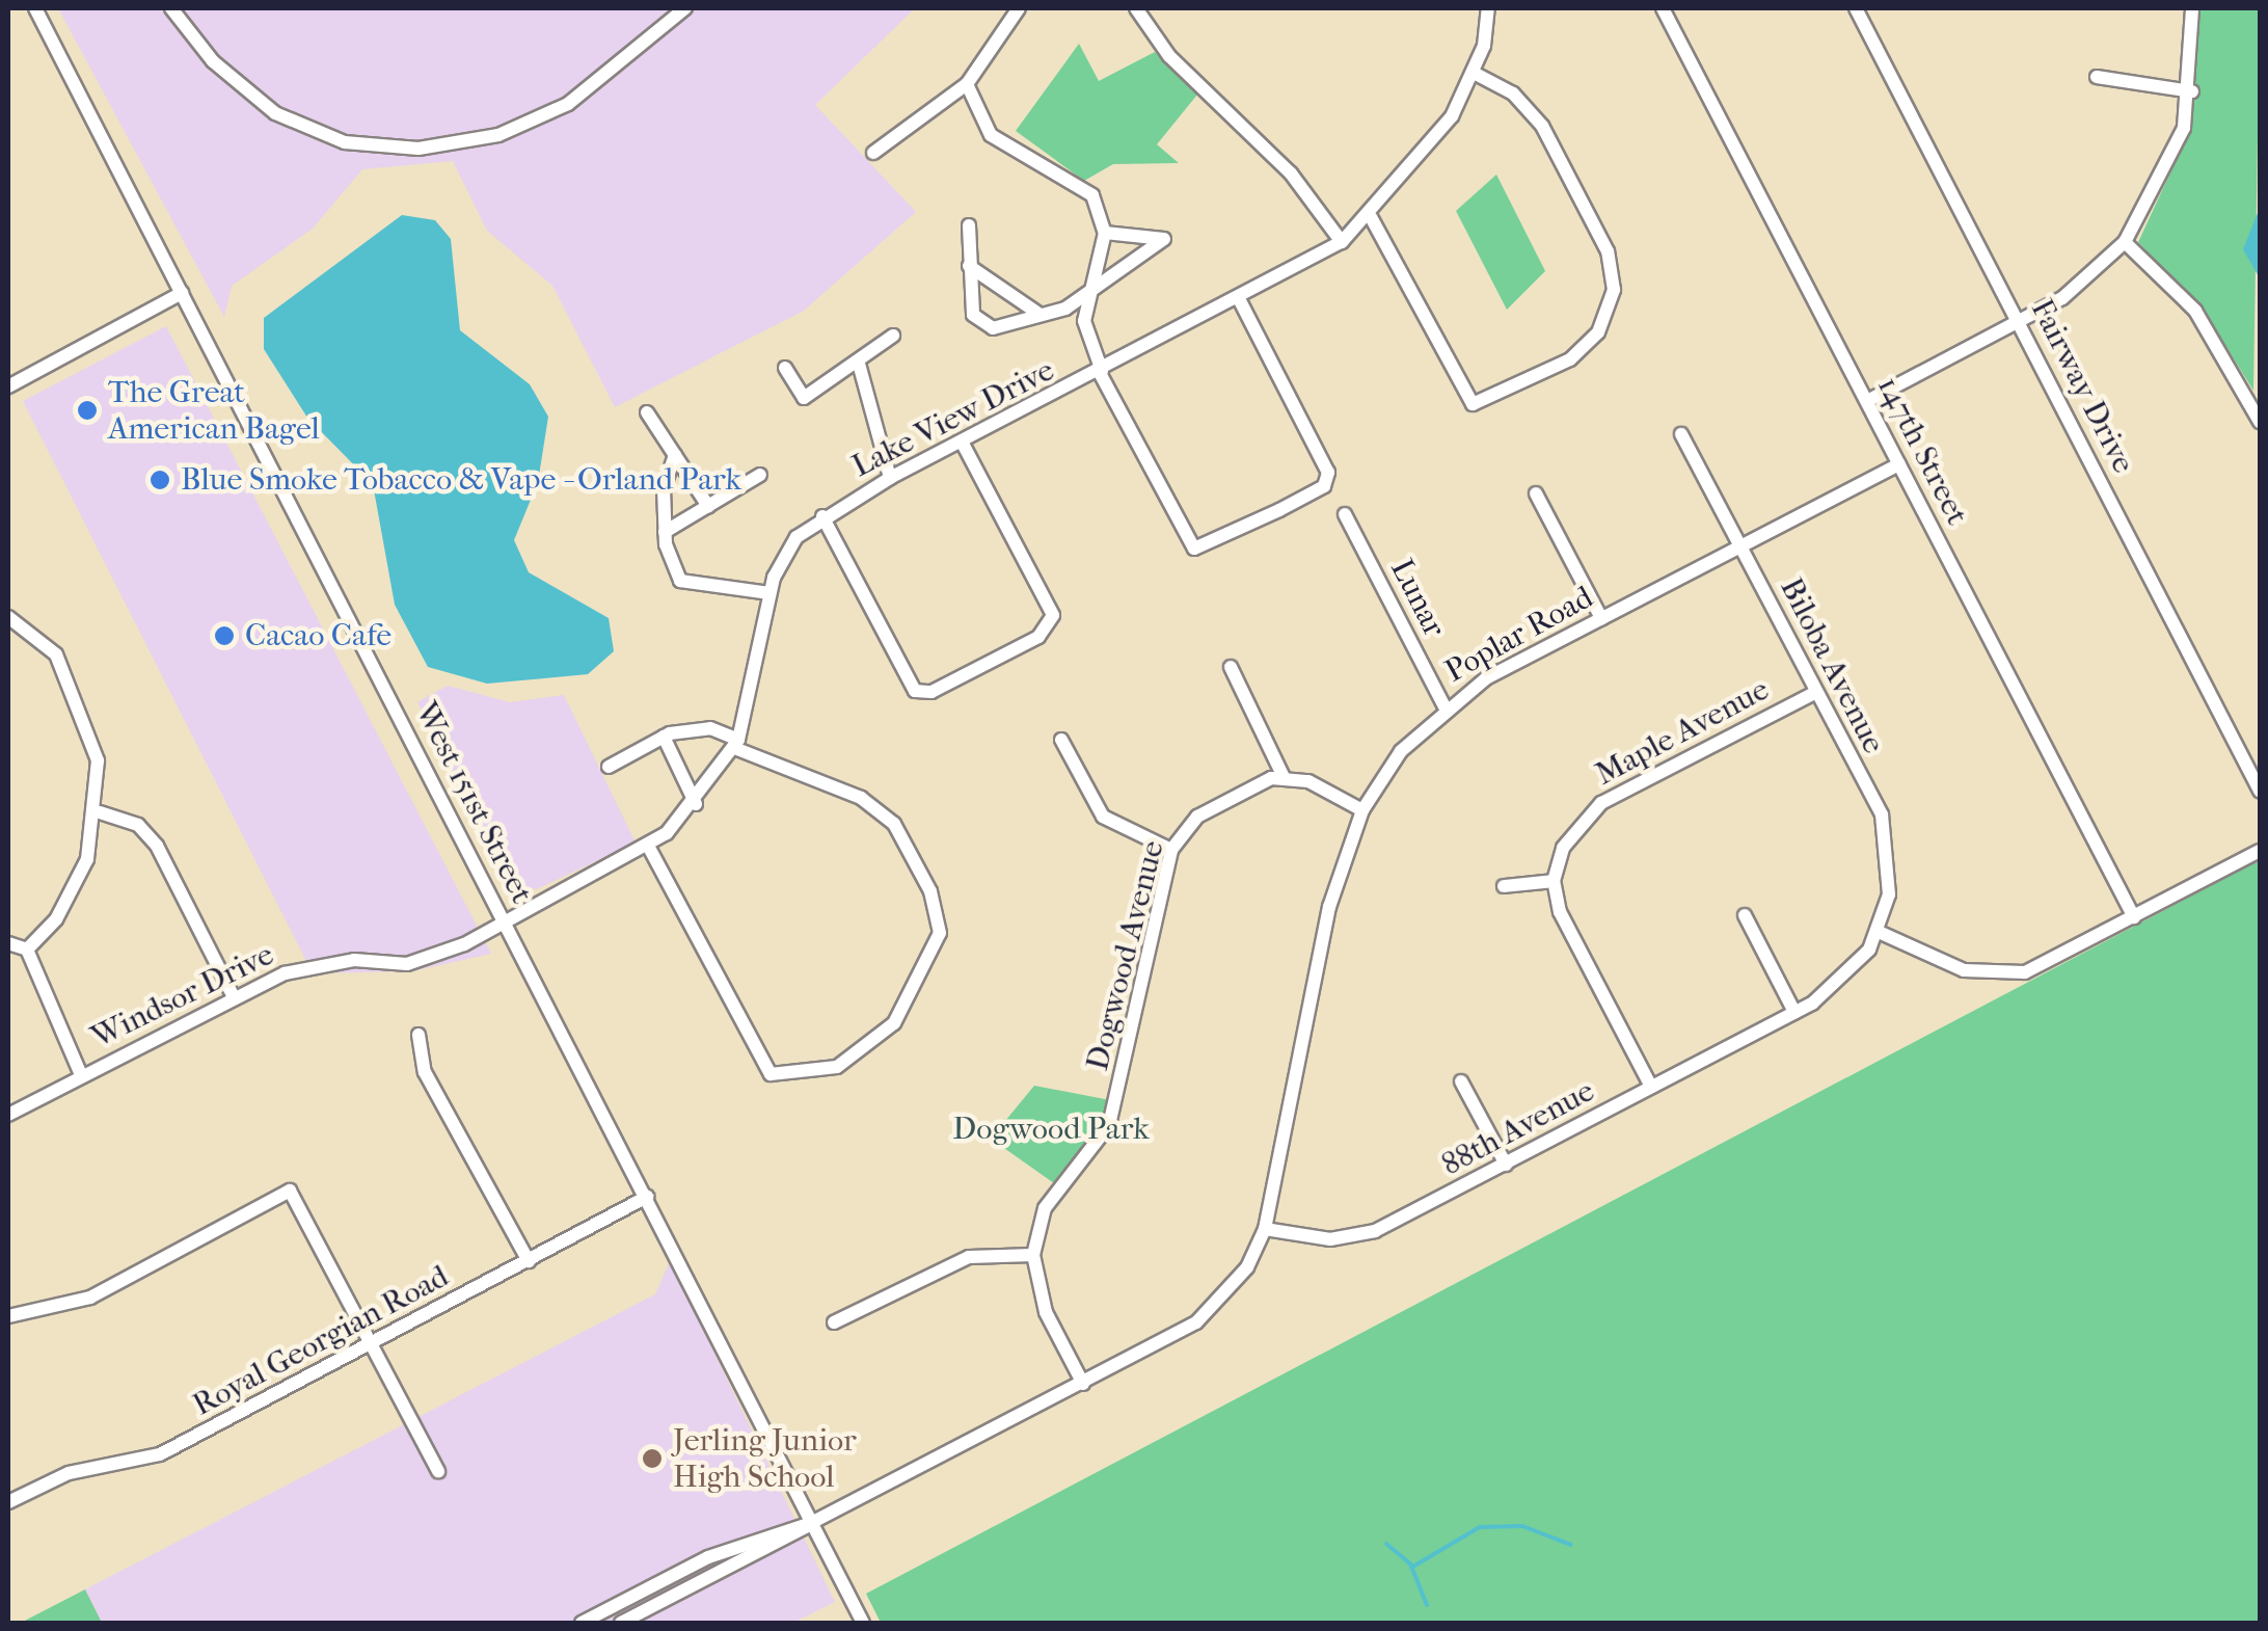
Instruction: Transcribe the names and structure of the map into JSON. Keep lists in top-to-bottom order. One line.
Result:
{"streets":{"street":["Fairway Drive","Lake View Drive","147th Street","Lunar","Poplar Road","Biloba Avenue","Maple Avenue","West 151st Street","Dogwood Avenue","Windsor Drive","88th Avenue","Royal Georgian Road"]},"crossings":[["Lake View Drive","West 151st Street"],["Lake View Drive","Windsor Drive"],["147th Street","Poplar Road"],["Lunar","Poplar Road"],["Poplar Road","Biloba Avenue"],["Poplar Road","88th Avenue"],["Biloba Avenue","Maple Avenue"],["Biloba Avenue","88th Avenue"],["West 151st Street","Windsor Drive"],["West 151st Street","Royal Georgian Road"]],"parks":["Dogwood Park"],"places":["The Great American Bagel","Blue Smoke Tobacco & Vape - Orland Park","Cacao Cafe","Jerling Junior High School"]}
